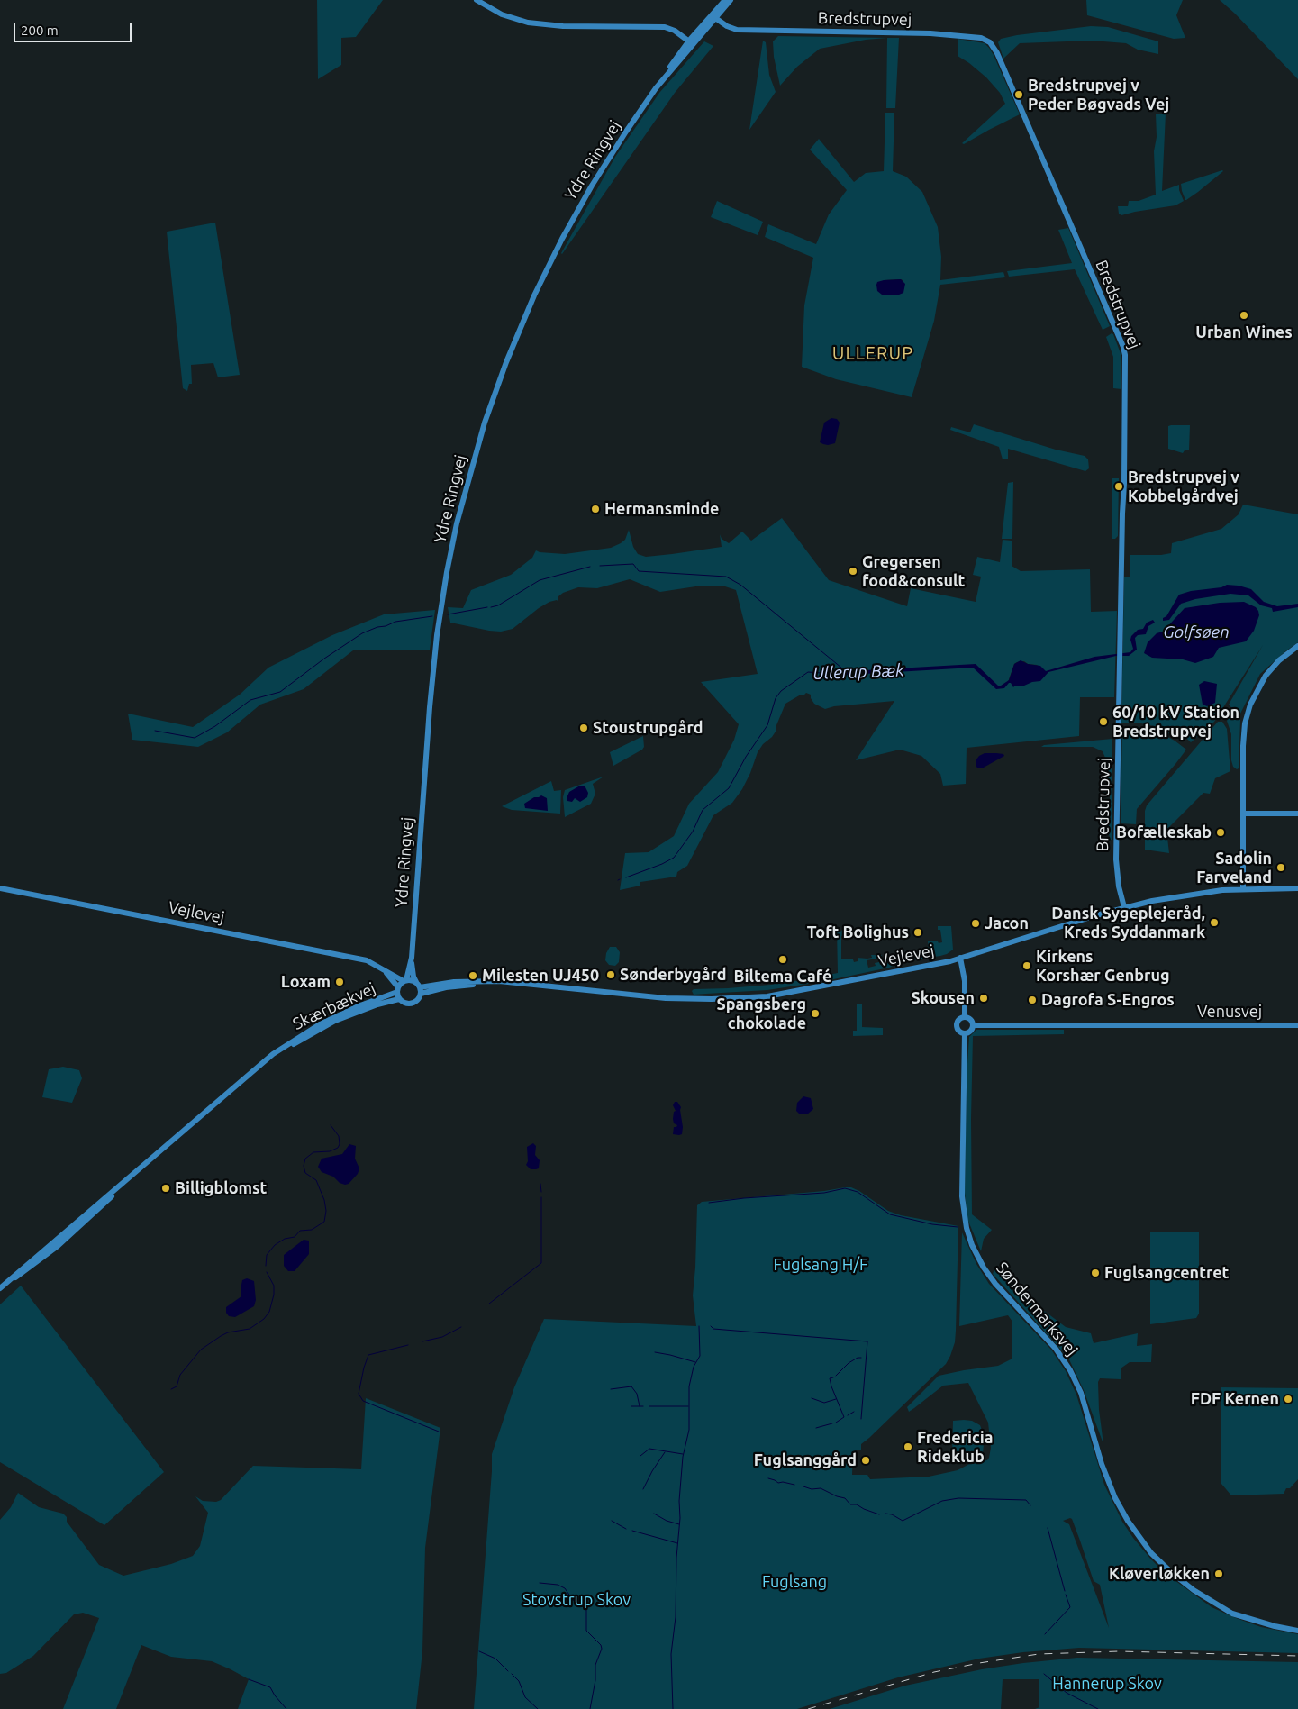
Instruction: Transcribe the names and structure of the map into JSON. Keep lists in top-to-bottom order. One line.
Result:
{"streets":{"street":["Bredstrupvej","Ydre Ringvej","Vejlevej","Skærbækvej","Venusvej","Søndermarksvej"]},"crossings":[["Bredstrupvej","Ydre Ringvej"],["Bredstrupvej","Vejlevej"],["Ydre Ringvej","Vejlevej"],["Ydre Ringvej","Skærbækvej"],["Vejlevej","Skærbækvej"],["Venusvej","Søndermarksvej"]],"districts":["ULLERUP"],"water":["Golfsøen","Ullerup Bæk"],"parks":["Fuglsang H/F","Fuglsang","Stovstrup Skov","Hannerup Skov"],"places":["Bredstrupvej v Peder Bøgvads Vej","Urban Wines","Bredstrupvej v Kobbelgårdvej","Hermansminde","Gregersen food&consult","60/10 kV Station Bredstrupvej","Stoustrupgård","Bofælleskab","Sadolin Farveland","Dansk Sygeplejeråd, Kreds Syddanmark","Jacon","Toft Bolighus","Biltema Café","Kirkens Korshær Genbrug","Sønderbygård","Milesten UJ450","Loxam","Skousen","Dagrofa S-Engros","Spangsberg chokolade","Billigblomst","Fuglsangcentret","FDF Kernen","Fredericia Rideklub","Fuglsanggård","Kløverløkken"],"scale_bar":"200 m"}
